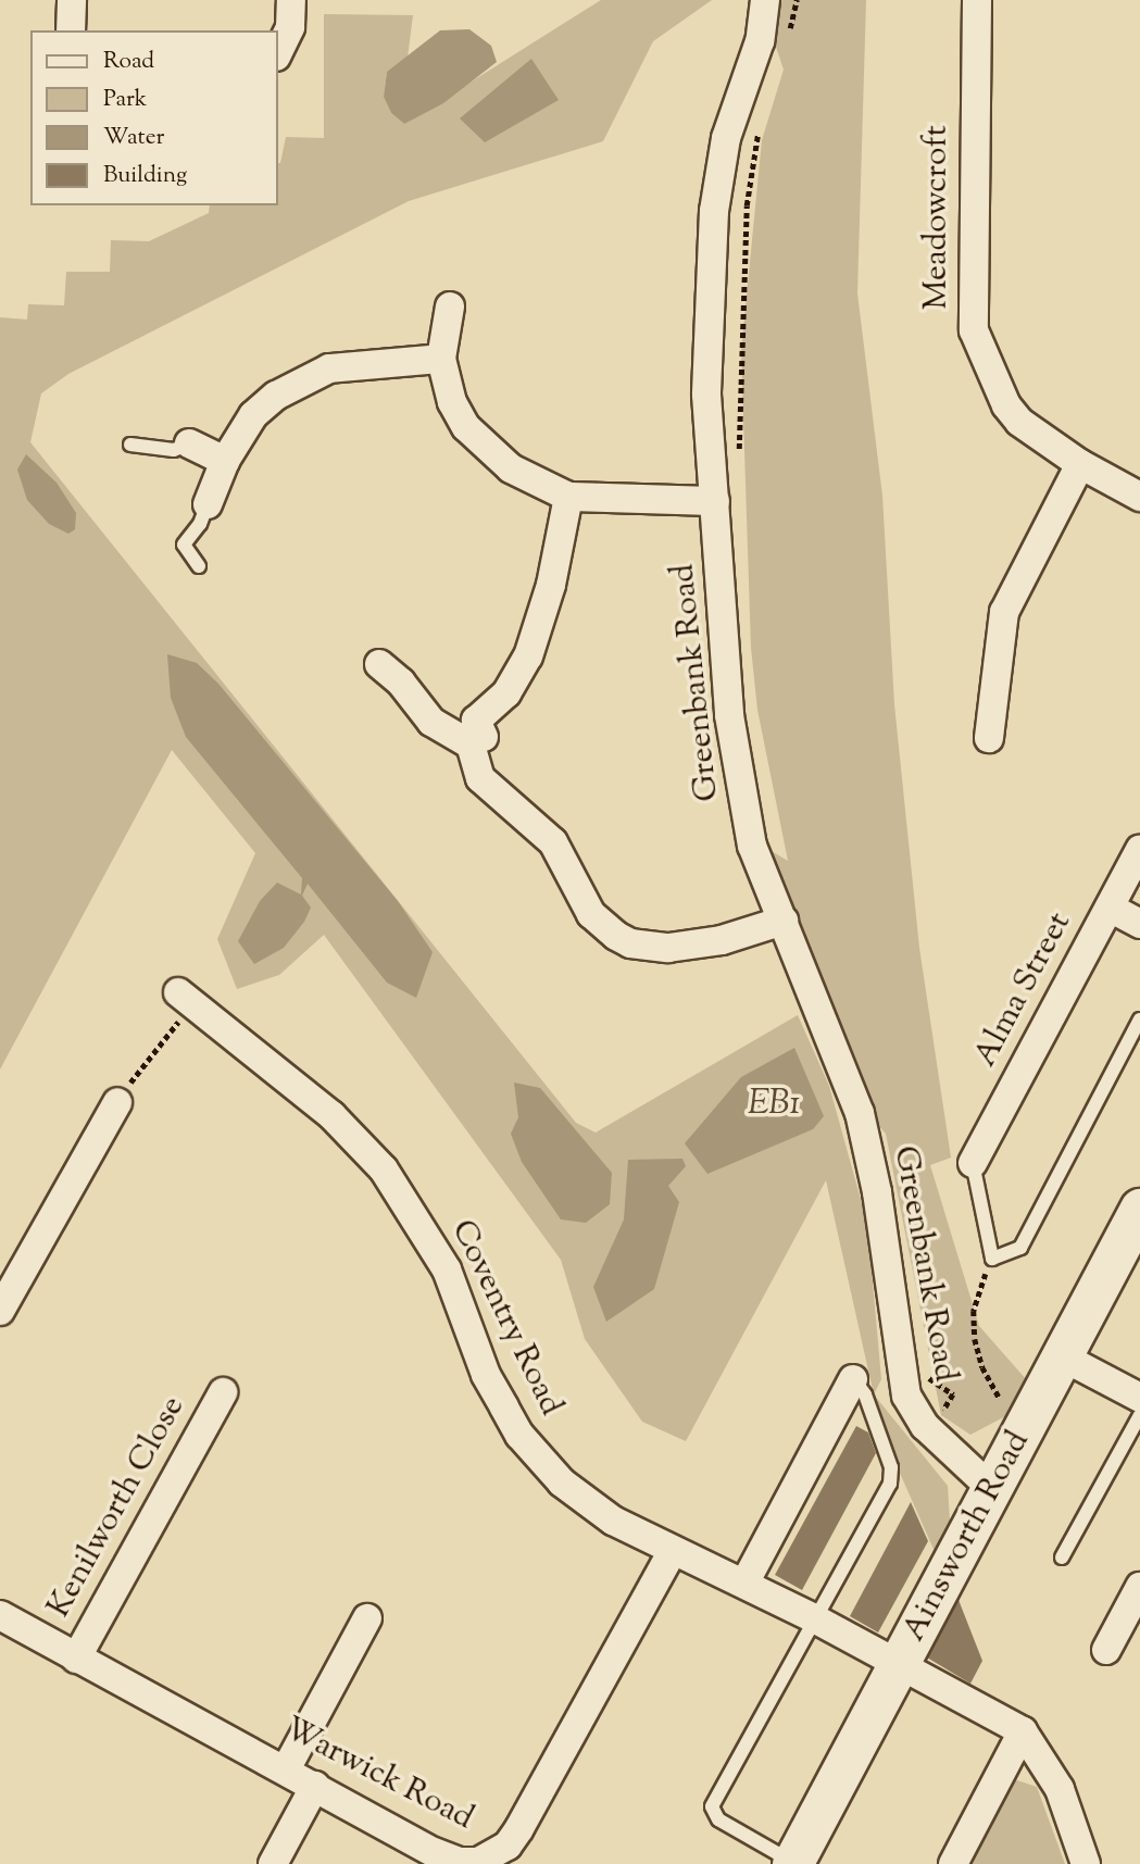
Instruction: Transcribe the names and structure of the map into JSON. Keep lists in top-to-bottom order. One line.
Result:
{"streets":{"main road":["Ainsworth Road"],"street":["Meadowcroft","Greenbank Road","Alma Street","Coventry Road","Kenilworth Close","Warwick Road"]},"crossings":[["Greenbank Road","Ainsworth Road"],["Coventry Road","Ainsworth Road"],["Coventry Road","Warwick Road"],["Kenilworth Close","Warwick Road"]],"water":["EB1"],"legend":["Road","Park","Water","Building"]}
